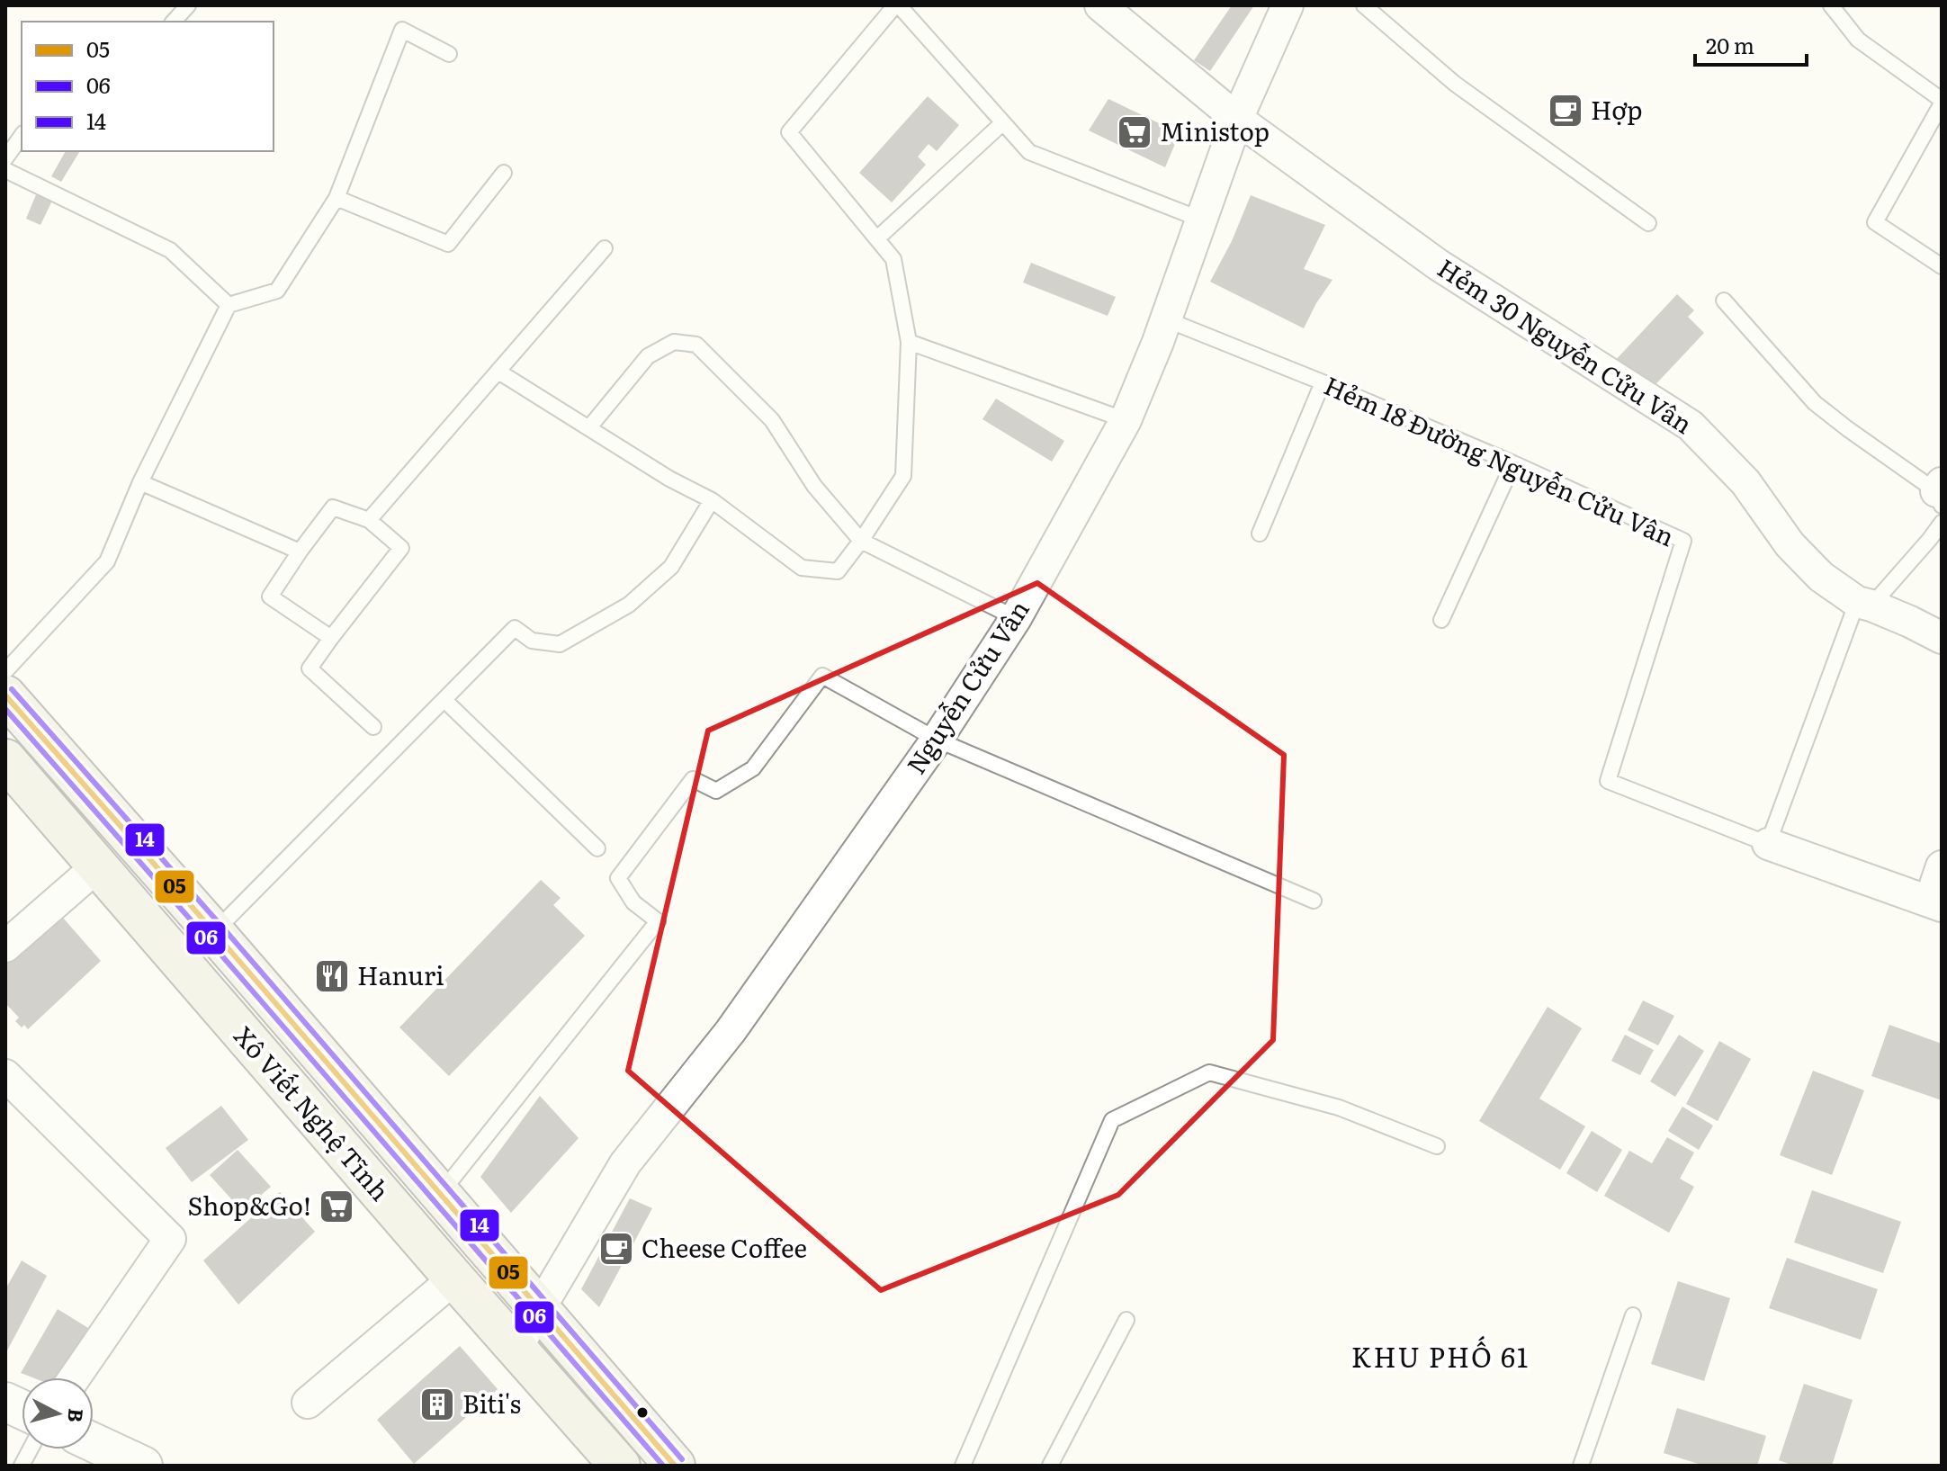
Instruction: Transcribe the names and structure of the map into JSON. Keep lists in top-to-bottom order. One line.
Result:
{"streets":{"main road":["Xô Viết Nghệ Tĩnh"],"street":["Hẻm 30 Nguyễn Cửu Vân","Nguyễn Cửu Vân"],"lane":["Hẻm 18 Đường Nguyễn Cửu Vân"]},"crossings":[["Hẻm 30 Nguyễn Cửu Vân","Nguyễn Cửu Vân"],["Hẻm 18 Đường Nguyễn Cửu Vân","Nguyễn Cửu Vân"],["Nguyễn Cửu Vân","Xô Viết Nghệ Tĩnh"]],"districts":["KHU PHỐ 61"],"places":{"cafe":["Hợp","Cheese Coffee"],"supermarket":["Ministop","Shop&Go!"],"restaurant":["Hanuri"],"building":["Biti's"]},"lines":["transit line 14","transit line 05","transit line 06"],"legend":["05","06","14"],"scale_bar":"20 m","north":"right"}
